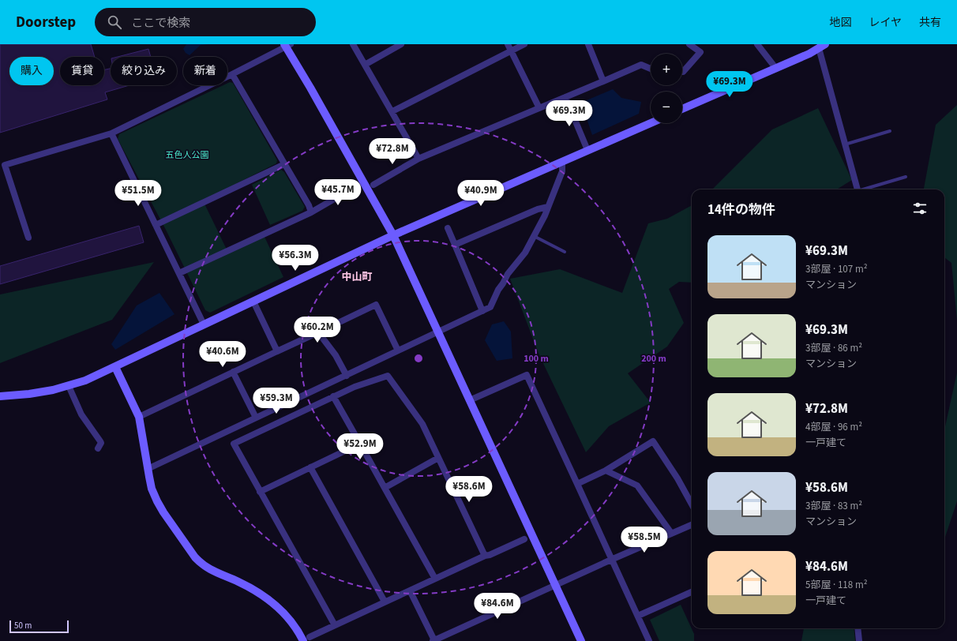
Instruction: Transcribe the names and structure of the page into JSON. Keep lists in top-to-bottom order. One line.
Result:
{"districts":["中山町"],"parks":["五色人公園"],"scale_bar":"50 m","page":{"header":"Doorstep","search":"ここで検索","nav":["地図","レイヤ","共有"],"map_buttons":["+","−"],"chip":["購入","賃貸","絞り込み","新着"],"price":["¥69.3M","¥69.3M","¥72.8M","¥45.7M","¥51.5M","¥40.9M","¥56.3M","¥60.2M","¥40.6M","¥59.3M","¥52.9M","¥58.6M","¥58.5M","¥84.6M"],"heading":"14件の物件","list":[{"name":"¥69.3M","note":"3部屋 · 107 m² · マンション"},{"name":"¥69.3M","note":"3部屋 · 86 m² · マンション"},{"name":"¥72.8M","note":"4部屋 · 96 m² · 一戸建て"},{"name":"¥58.6M","note":"3部屋 · 83 m² · マンション"},{"name":"¥84.6M","note":"5部屋 · 118 m² · 一戸建て"}],"scale":"50 m"},"rings":["100 m","200 m"]}
